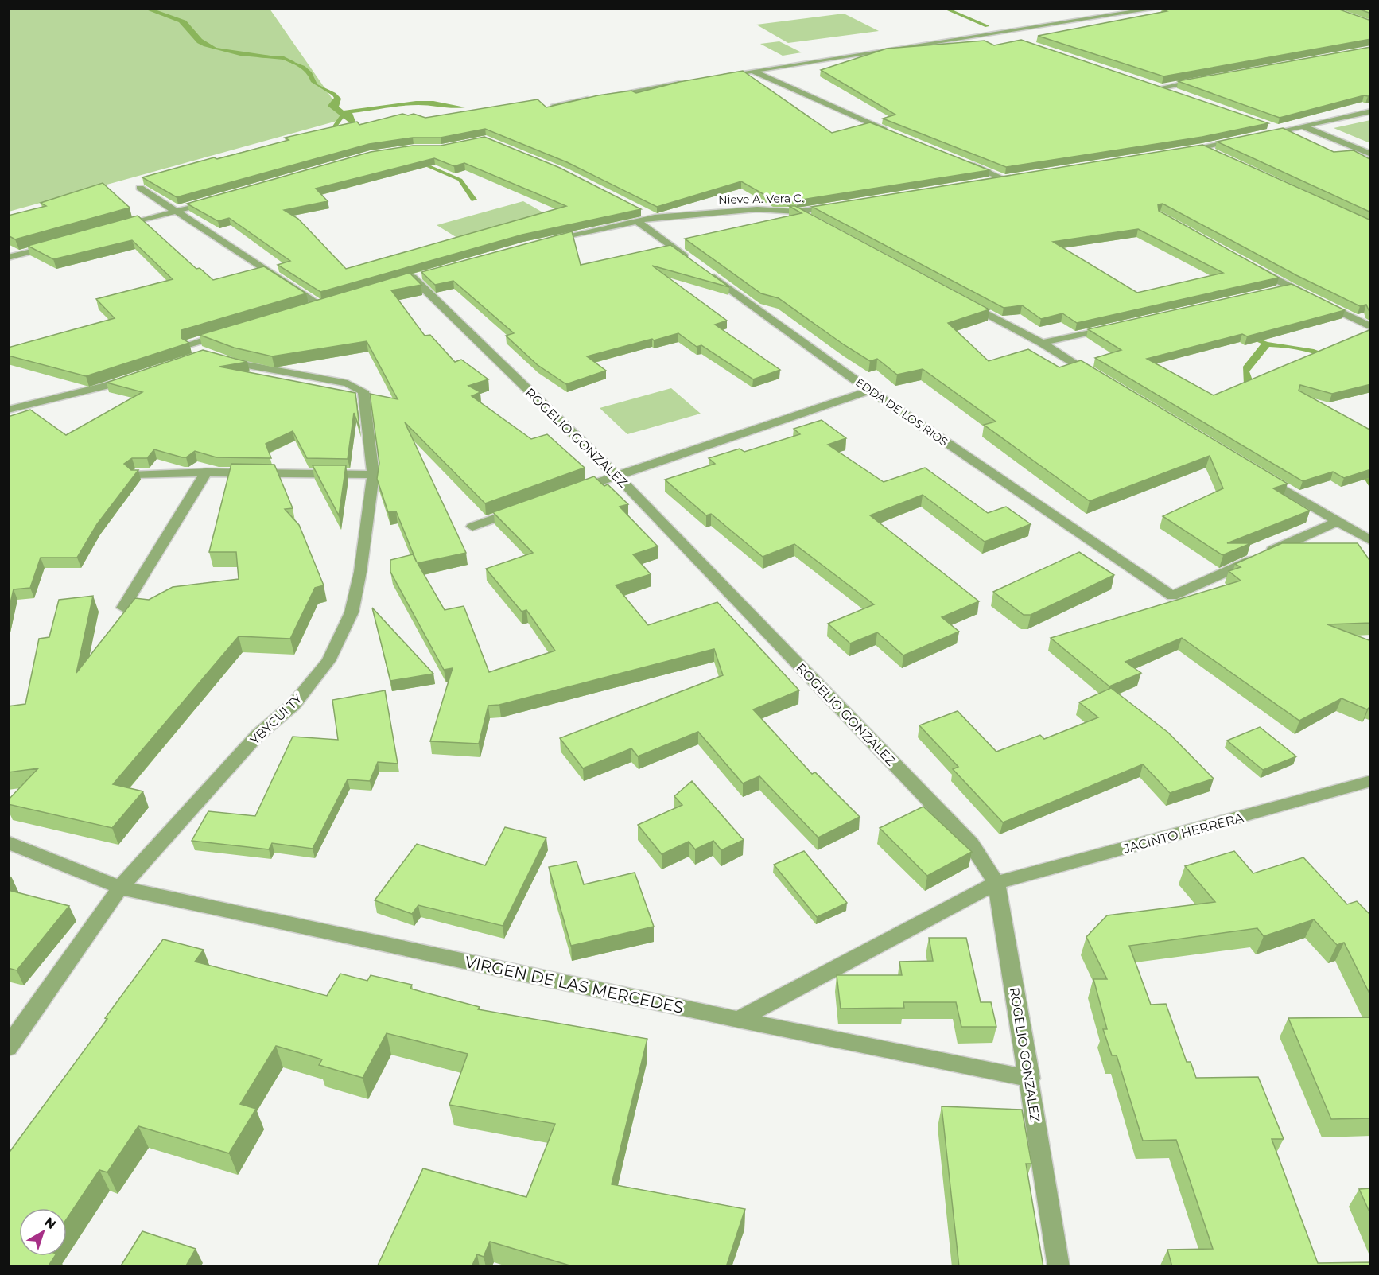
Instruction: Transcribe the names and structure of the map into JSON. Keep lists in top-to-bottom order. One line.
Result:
{"streets":{"street":["Nieve A. Vera C.","EDDA DE LOS RIOS","ROGELIO GONZALEZ","YBYCUI TY","JACINTO HERRERA","VIRGEN DE LAS MERCEDES"]},"crossings":[["Nieve A. Vera C.","EDDA DE LOS RIOS"],["ROGELIO GONZALEZ","JACINTO HERRERA"],["ROGELIO GONZALEZ","VIRGEN DE LAS MERCEDES"],["YBYCUI TY","VIRGEN DE LAS MERCEDES"],["JACINTO HERRERA","VIRGEN DE LAS MERCEDES"]],"north":"top right"}
